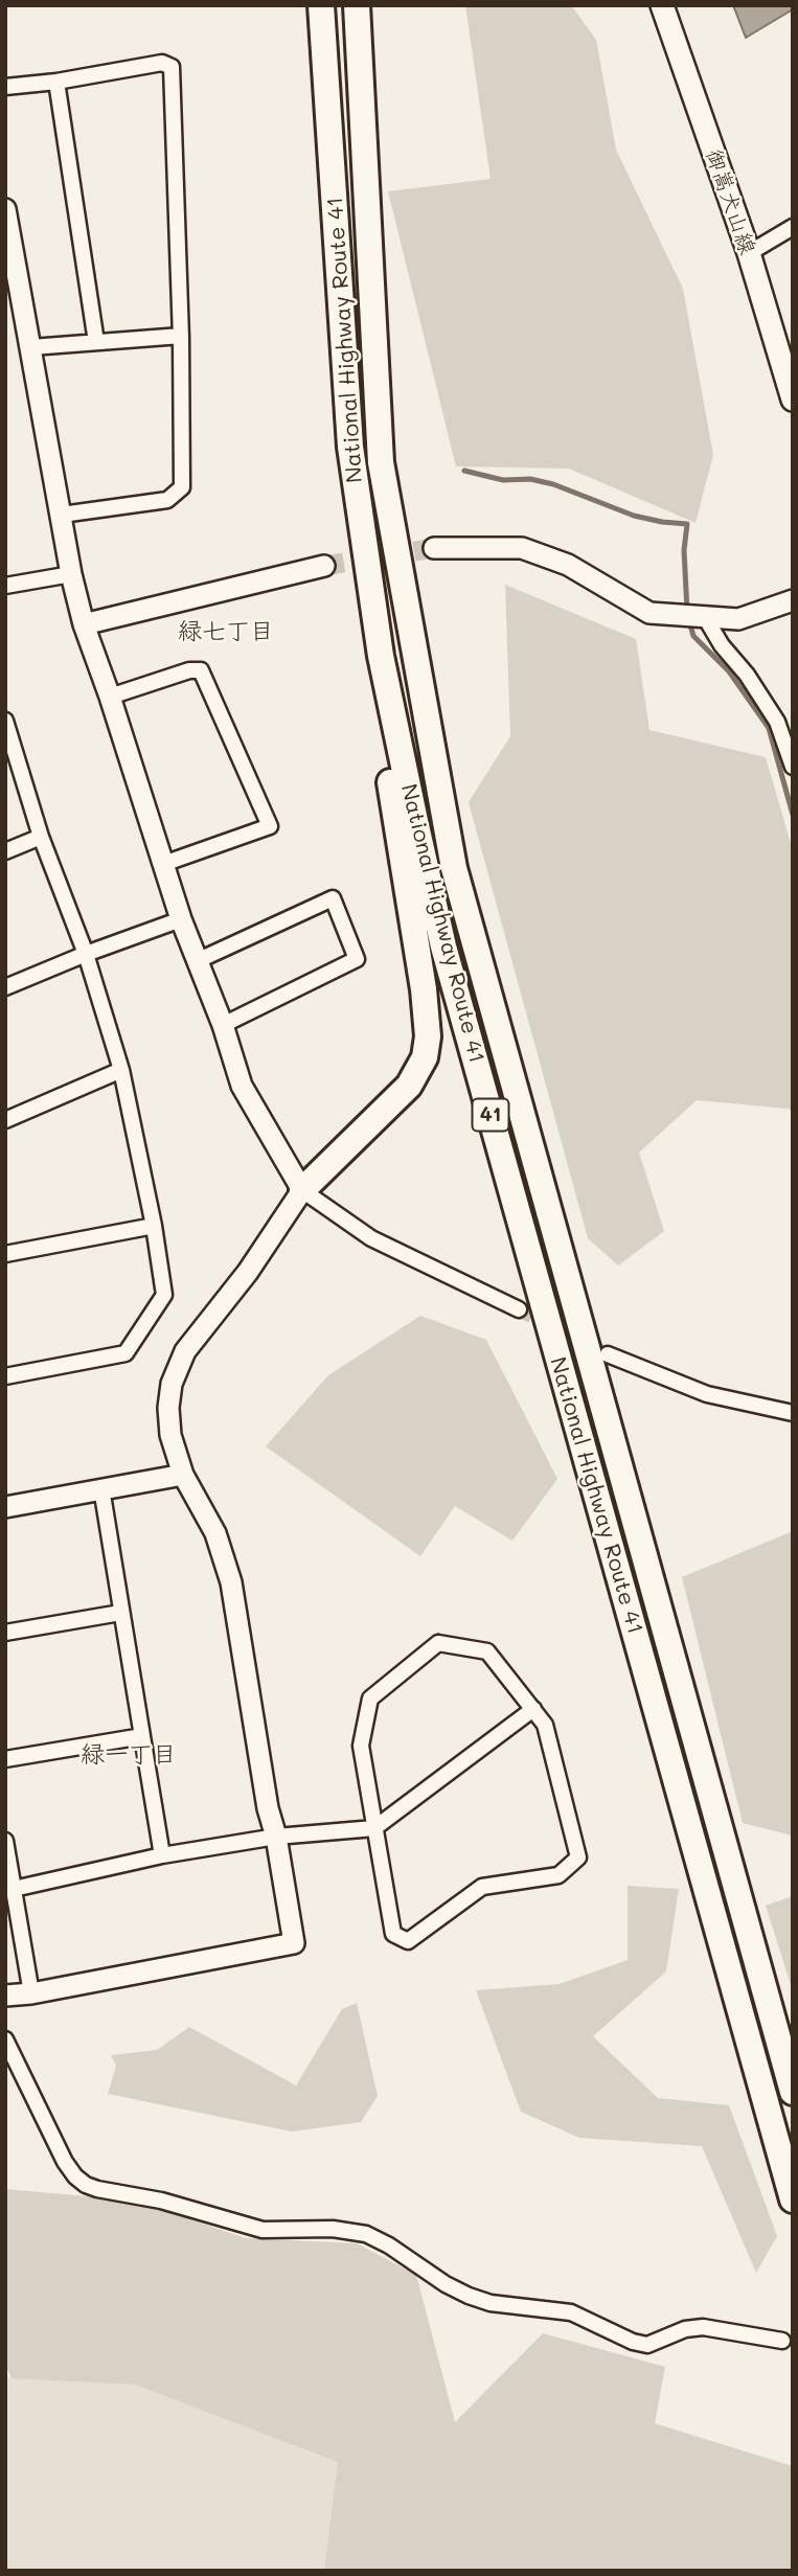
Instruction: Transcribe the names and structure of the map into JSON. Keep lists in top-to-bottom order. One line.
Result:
{"streets":{"highway":["National Highway Route 41","41"],"main road":["御嵩犬山線"]},"districts":["緑七丁目","緑一丁目"]}
